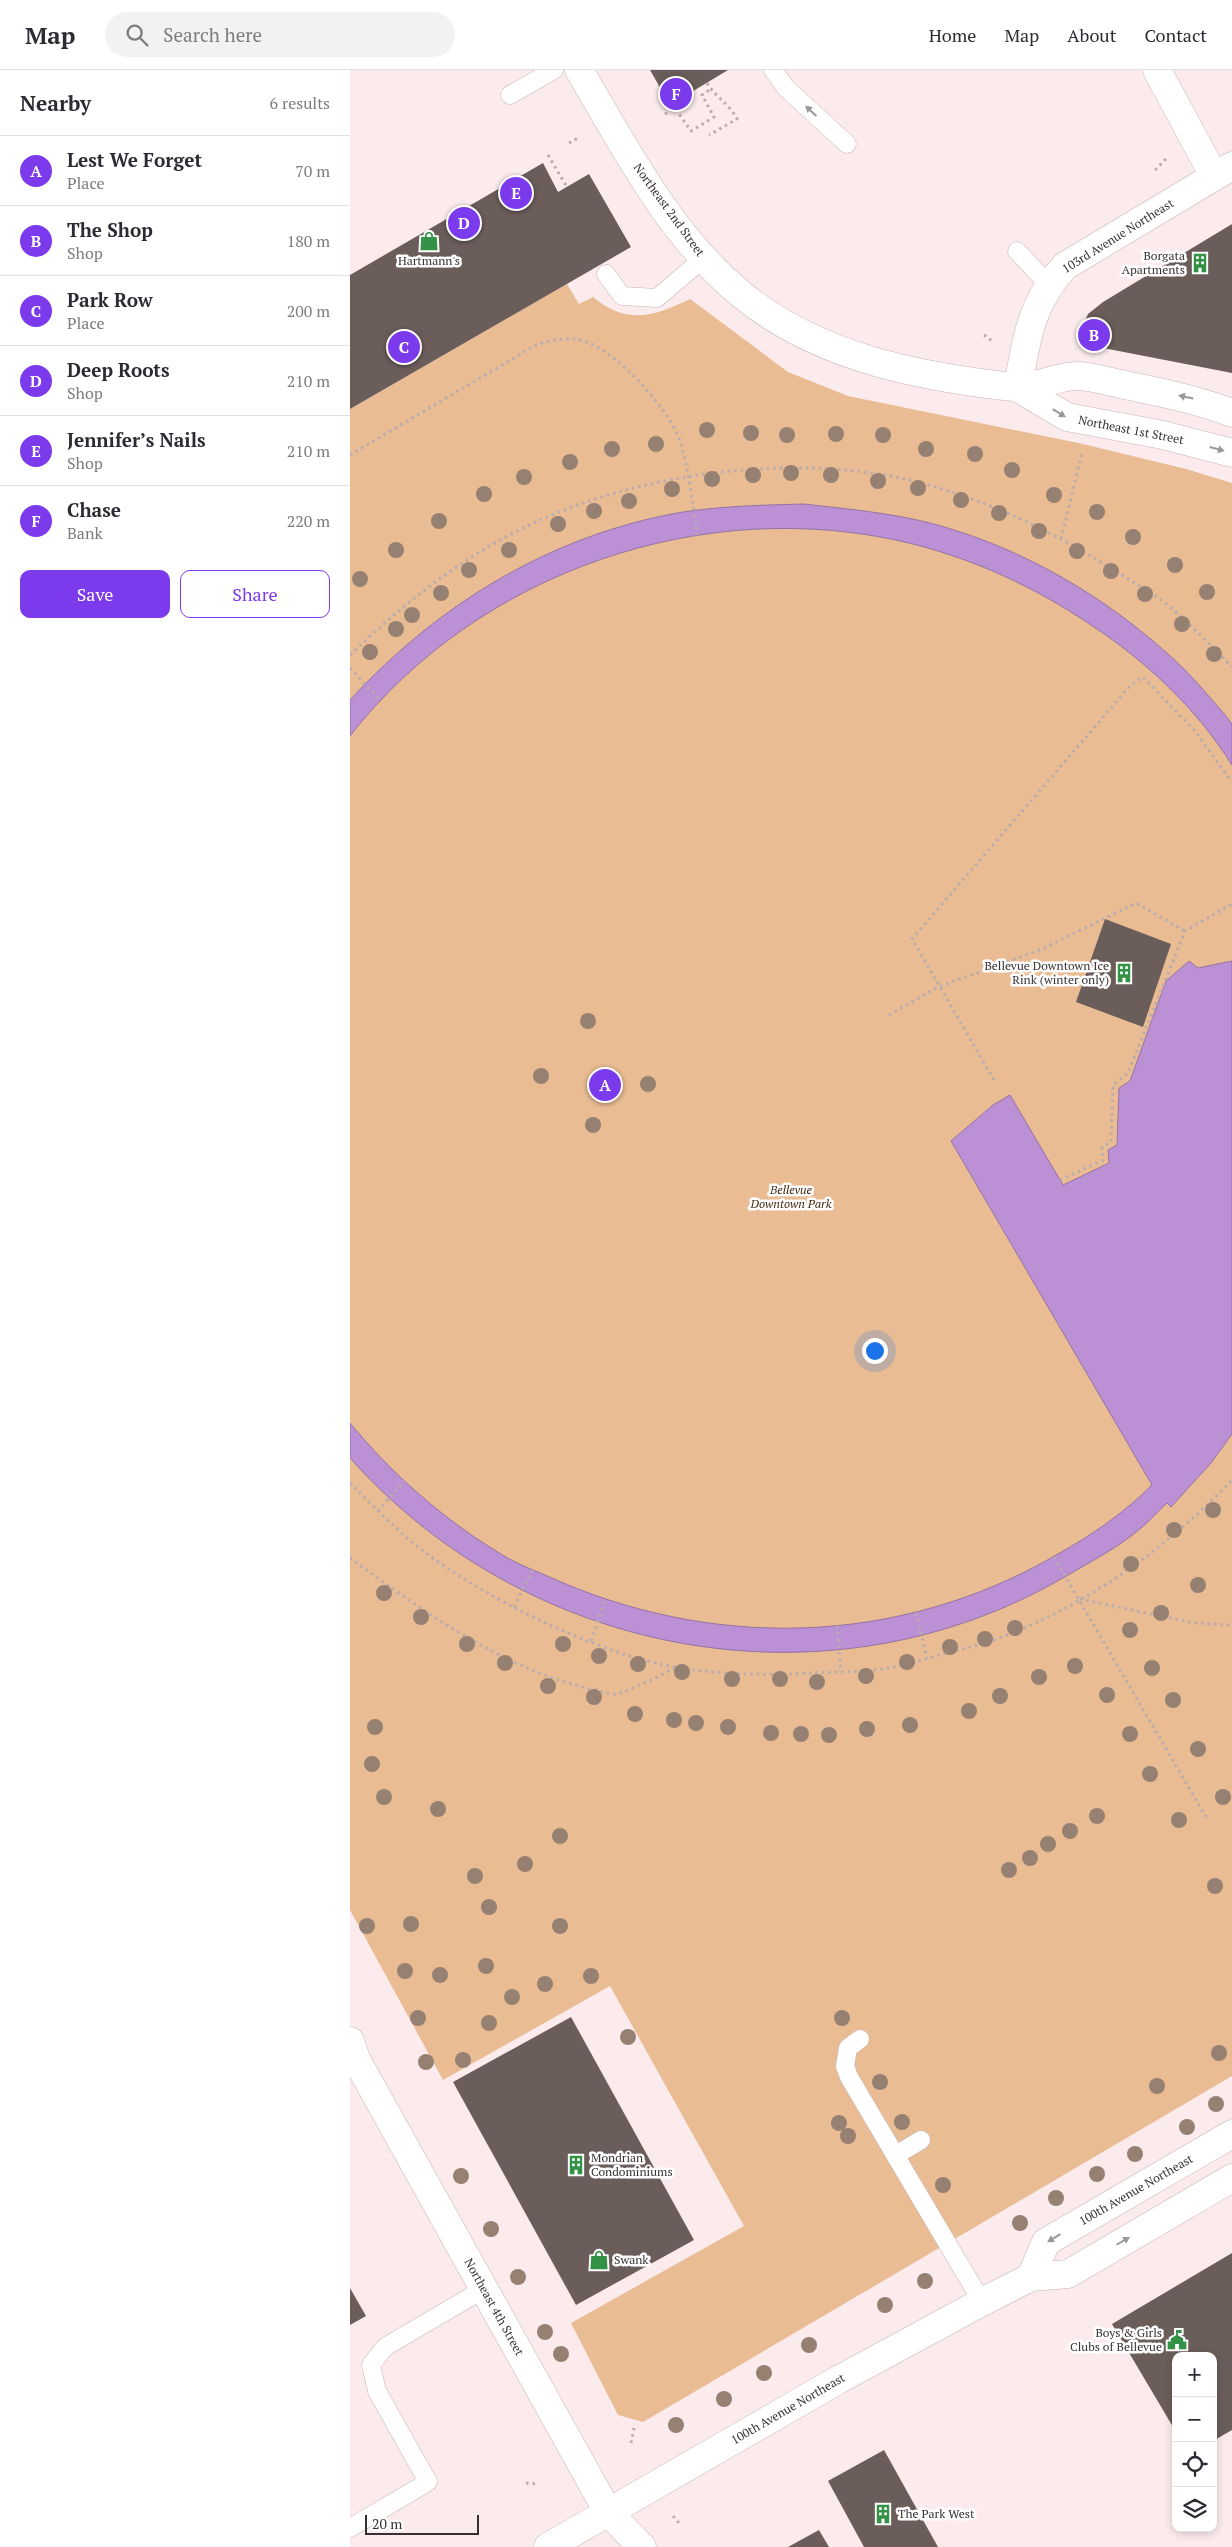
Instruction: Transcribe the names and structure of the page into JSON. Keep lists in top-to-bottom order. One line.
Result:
{"streets":{"main road":["Northeast 2nd Street","103rd Avenue Northeast","Northeast 1st Street","100th Avenue Northeast","Northeast 4th Street"]},"crossings":[["Northeast 2nd Street","103rd Avenue Northeast"],["Northeast 2nd Street","Northeast 1st Street"],["103rd Avenue Northeast","Northeast 1st Street"],["100th Avenue Northeast","Northeast 4th Street"]],"parks":["Bellevue Downtown Park"],"places":{"shop":["Hartmann's","Swank"],"building":["Borgata Apartments","Bellevue Downtown Ice Rink (winter only)","Mondrian Condominiums","The Park West"],"public building":["Boys & Girls Clubs of Bellevue"]},"scale_bar":"20 m","page":{"header":"Map","search":"Search here","nav":["Home","Map","About","Contact"],"heading":["Nearby","6 results"],"pins":["F","E","D","B","C","A"],"list":[{"mark":"A","name":"Lest We Forget","note":"Place","value":"70 m"},{"mark":"B","name":"The Shop","note":"Shop","value":"180 m"},{"mark":"C","name":"Park Row","note":"Place","value":"200 m"},{"mark":"D","name":"Deep Roots","note":"Shop","value":"210 m"},{"mark":"E","name":"Jennifer’s Nails","note":"Shop","value":"210 m"},{"mark":"F","name":"Chase","note":"Bank","value":"220 m"}],"buttons":["Save","Share"],"map_buttons":["+","−"],"scale":"20 m"}}
